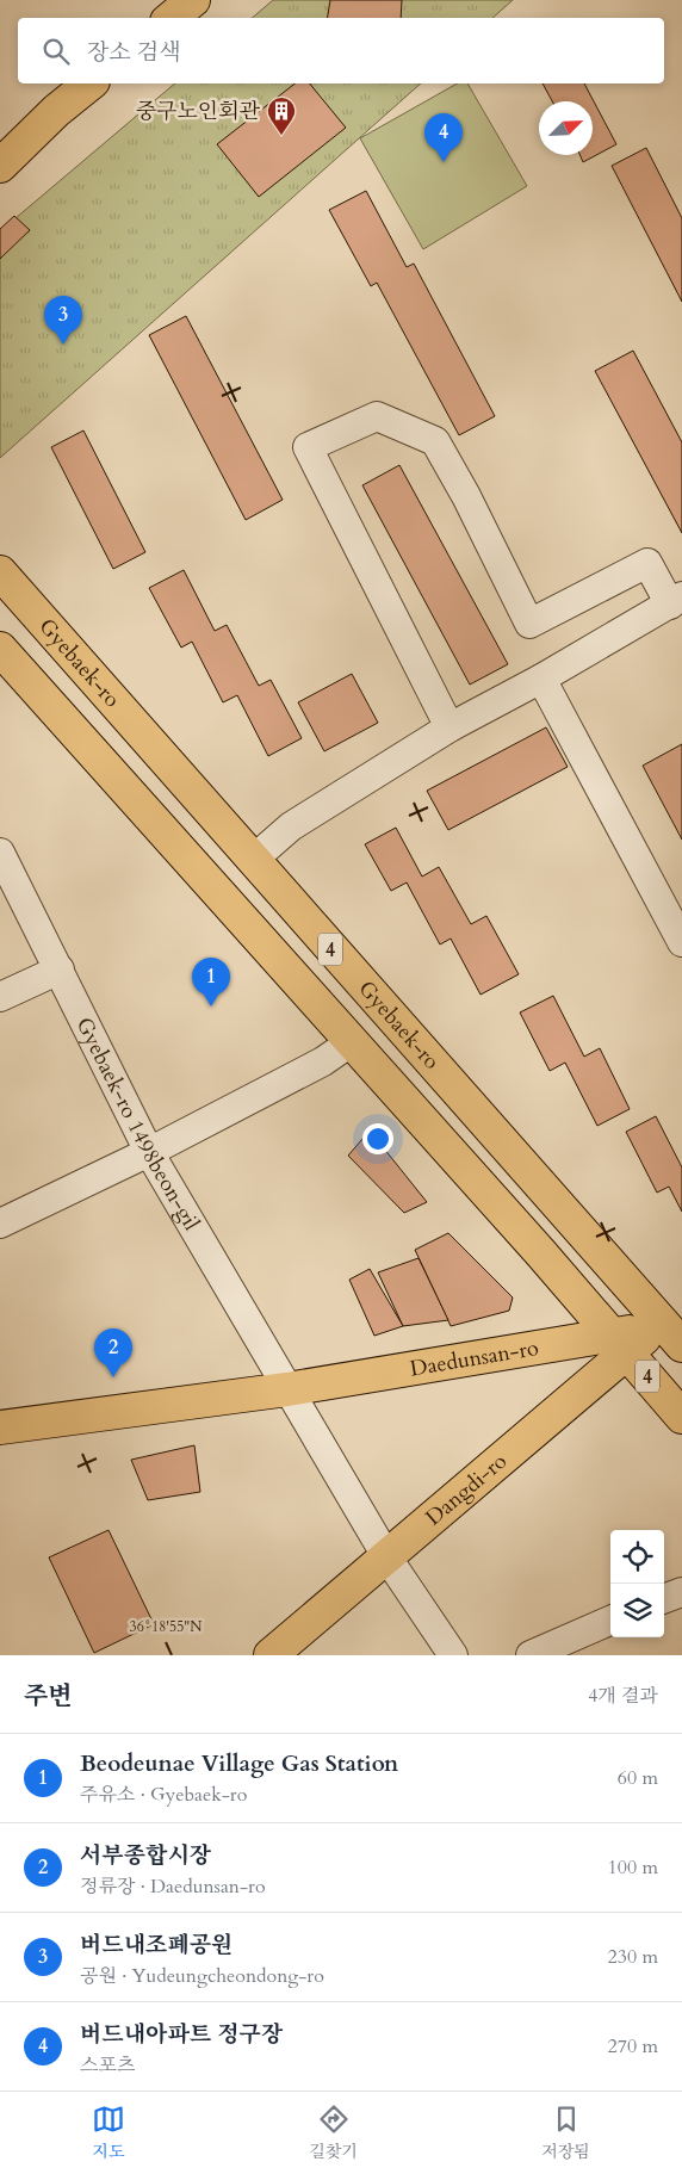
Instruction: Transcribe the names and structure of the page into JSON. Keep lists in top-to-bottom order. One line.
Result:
{"streets":{"main road":["Gyebaek-ro","4","Daedunsan-ro","Dangdi-ro"],"street":["Gyebaek-ro 1498beon-gil"]},"crossings":[["Gyebaek-ro","Dangdi-ro"],["4","Daedunsan-ro"],["4","Dangdi-ro"],["Gyebaek-ro 1498beon-gil","Daedunsan-ro"],["Daedunsan-ro","Dangdi-ro"]],"places":{"building":["중구노인회관"]},"north":"top right","page":{"search":"장소 검색","pins":["4","3","1","2"],"heading":["주변","4개 결과"],"list":[{"mark":"1","name":"Beodeunae Village Gas Station","note":"주유소 · Gyebaek-ro","value":"60 m"},{"mark":"2","name":"서부종합시장","note":"정류장 · Daedunsan-ro","value":"100 m"},{"mark":"3","name":"버드내조폐공원","note":"공원 · Yudeungcheondong-ro","value":"230 m"},{"mark":"4","name":"버드내아파트 정구장","note":"스포츠","value":"270 m"}],"nav":["지도","길찾기","저장됨"]},"coordinates":["36°18'55\"N"]}
